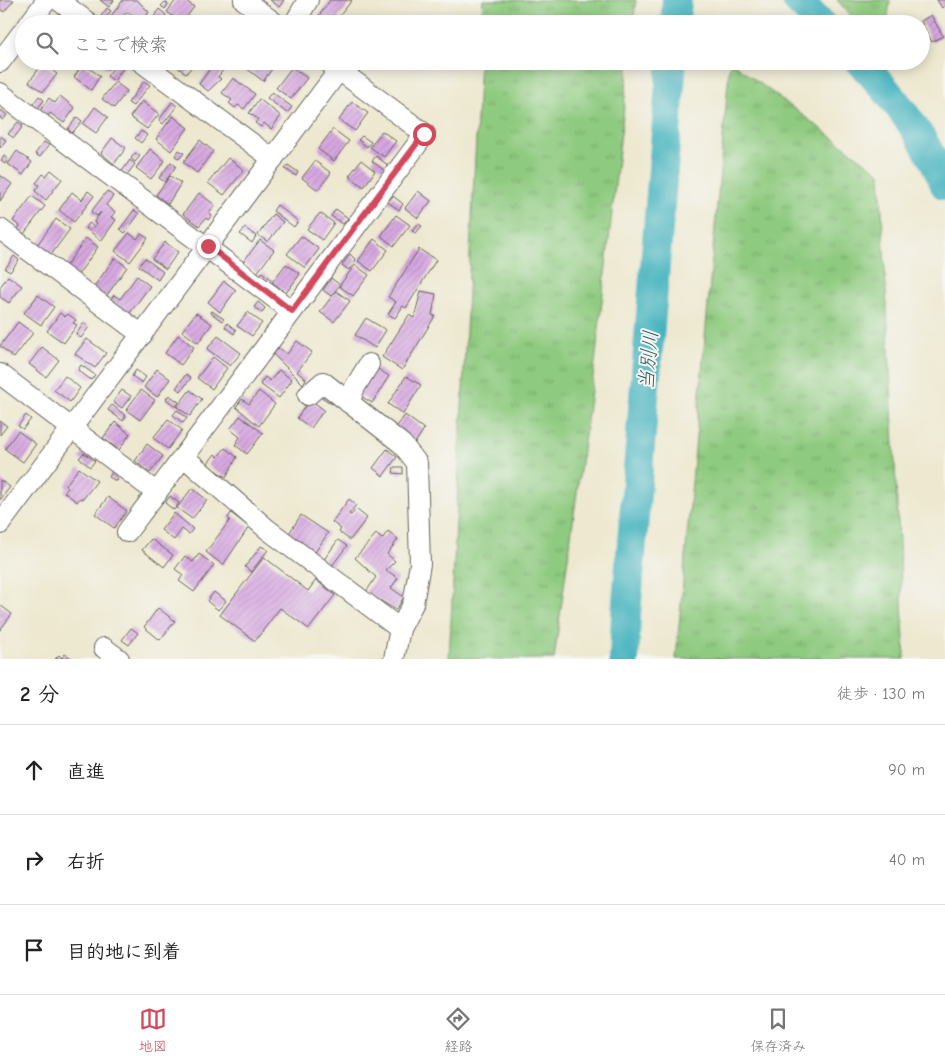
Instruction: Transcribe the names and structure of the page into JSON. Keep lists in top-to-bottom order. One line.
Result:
{"water":["当別川"],"page":{"search":"ここで検索","heading":["2 分","徒歩 · 130 m"],"list":[["直進","90 m"],["右折","40 m"],"目的地に到着"],"nav":["地図","経路","保存済み"]}}
